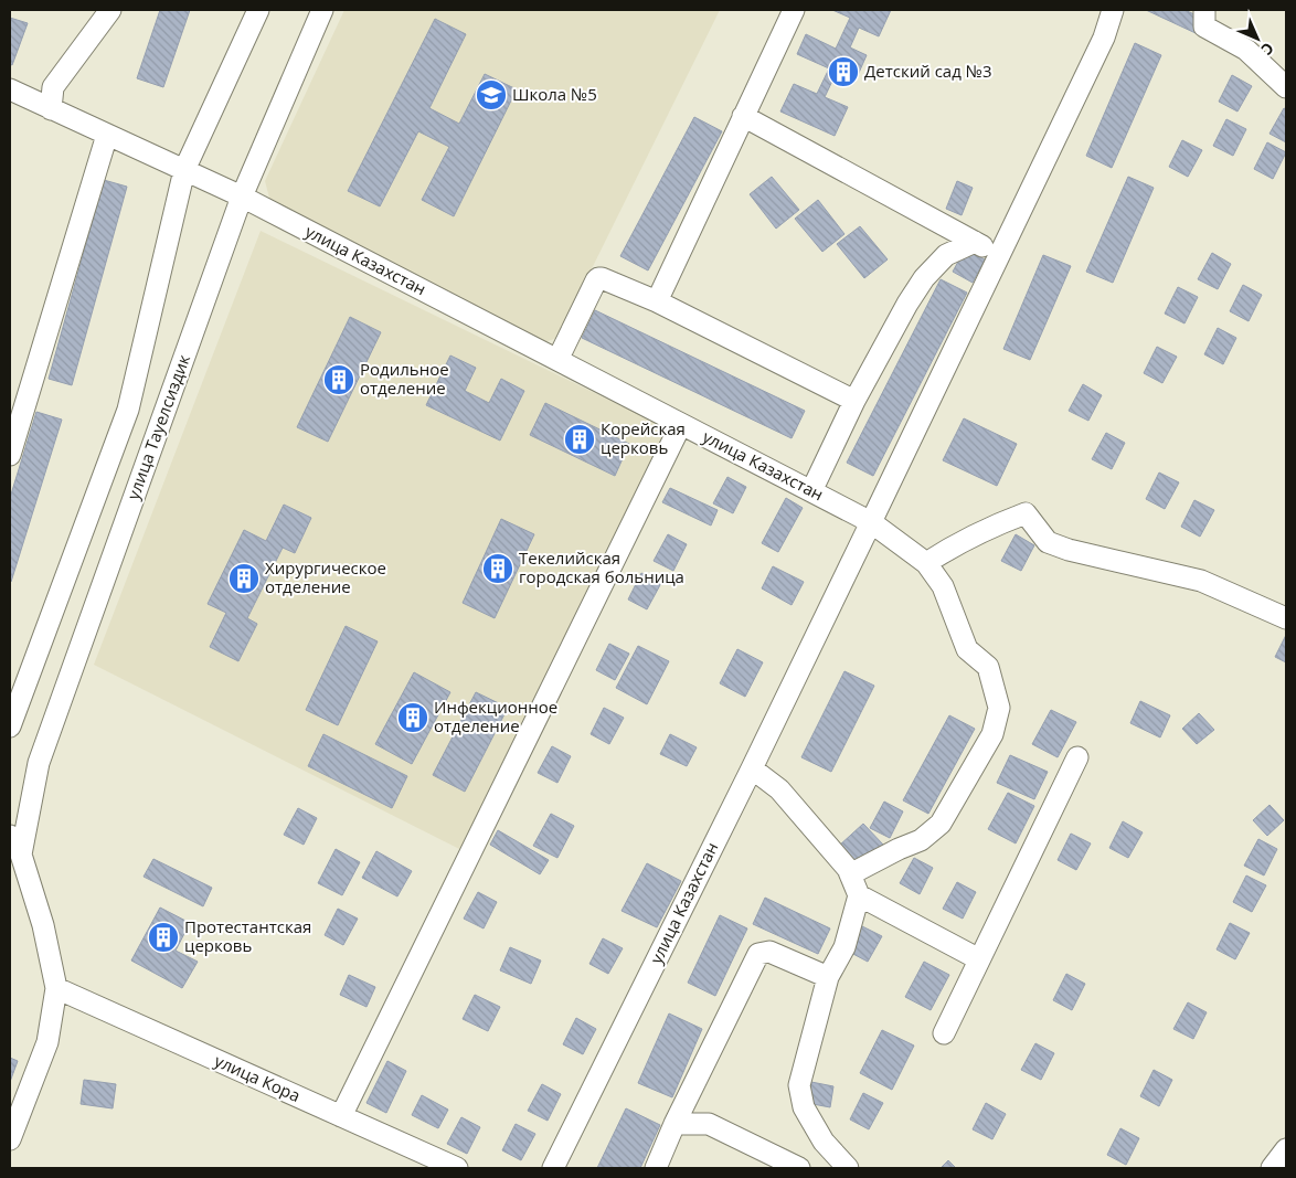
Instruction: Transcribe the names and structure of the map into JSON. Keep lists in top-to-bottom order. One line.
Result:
{"streets":{"street":["улица Казахстан","улица Тауелсиздик","улица Кора"]},"crossings":[["улица Казахстан","улица Тауелсиздик"]],"places":{"building":["Детский сад №3","Родильное отделение","Корейская церковь","Текелийская городская больница","Хирургическое отделение","Инфекционное отделение","Протестантская церковь"],"school or university":["Школа №5"]},"north":"bottom right"}
